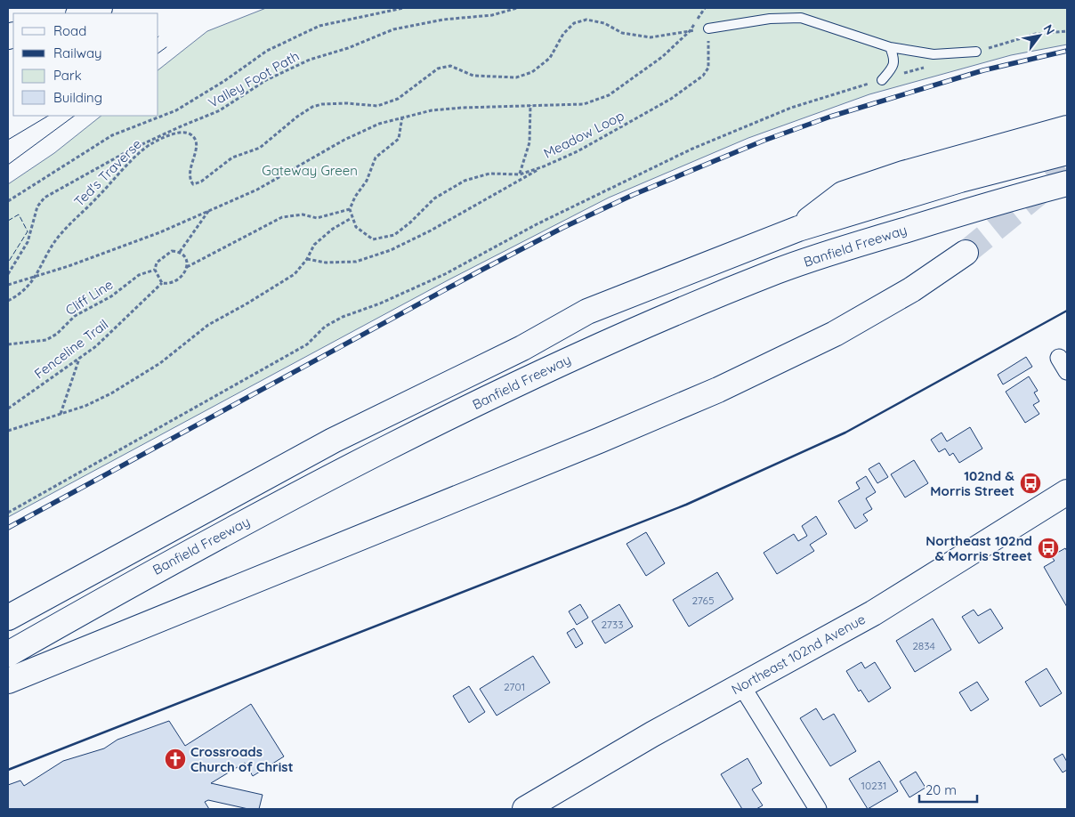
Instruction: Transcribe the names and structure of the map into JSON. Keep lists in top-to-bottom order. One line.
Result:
{"streets":{"main road":["Banfield Freeway","Northeast 102nd Avenue"],"path":["Valley Foot Path","Meadow Loop","Ted's Traverse","Cliff Line","Fenceline Trail"]},"crossings":[["Cliff Line","Fenceline Trail"]],"parks":["Gateway Green"],"places":{"bus stop":["102nd & Morris Street","Northeast 102nd & Morris Street"],"church":["Crossroads Church of Christ"]},"house_numbers":["2765","2733","2834","2701","10231"],"legend":["Road","Railway","Park","Building"],"scale_bar":"20 m","north":"top right"}
